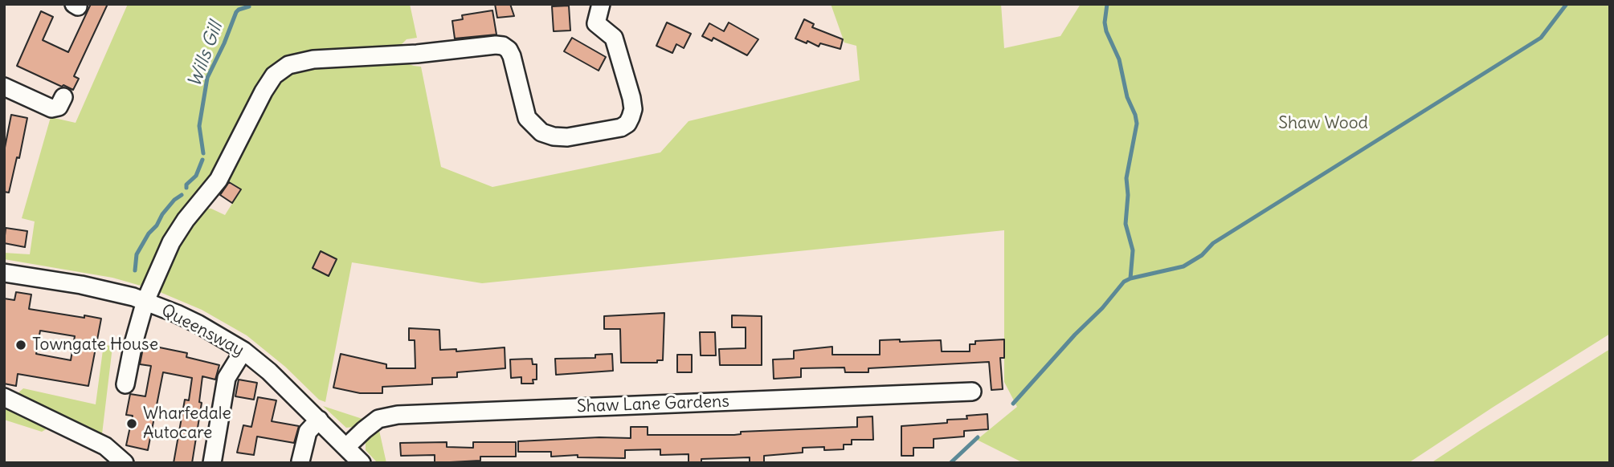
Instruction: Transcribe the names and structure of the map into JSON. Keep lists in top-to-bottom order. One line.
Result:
{"streets":{"street":["Queensway","Shaw Lane Gardens"]},"crossings":[["Queensway","Shaw Lane Gardens"]],"water":["Wills Gill"],"parks":["Shaw Wood"],"places":["Towngate House","Wharfedale Autocare"]}
